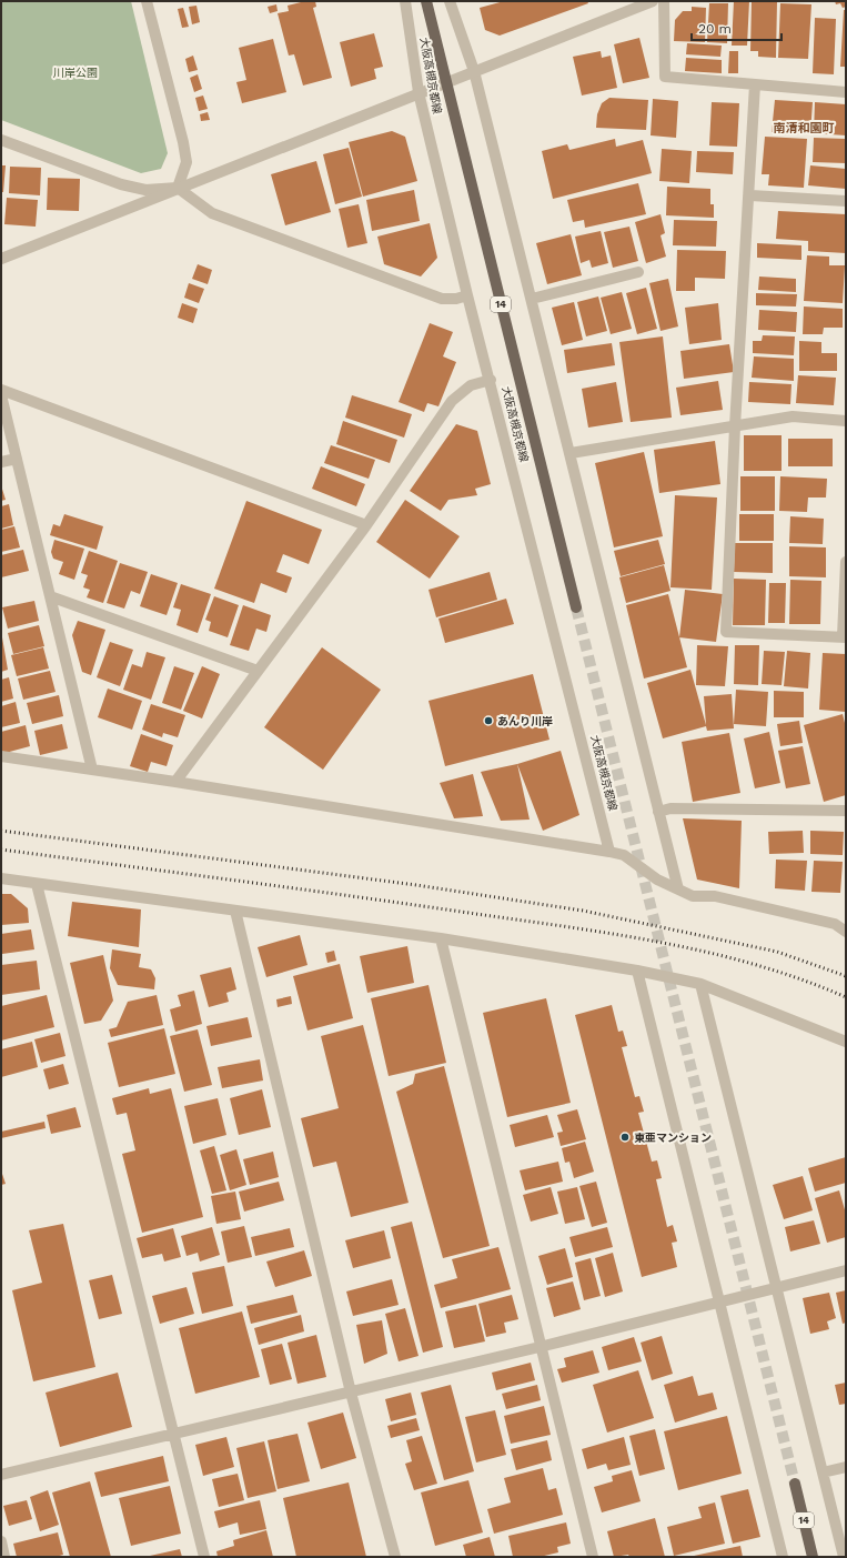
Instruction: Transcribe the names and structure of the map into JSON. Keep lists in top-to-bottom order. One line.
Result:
{"streets":{"main road":["大阪高槻京都線","14"]},"districts":["南清和園町"],"parks":["川岸公園"],"places":["あんり川岸","東亜マンション"],"scale_bar":"20 m"}
